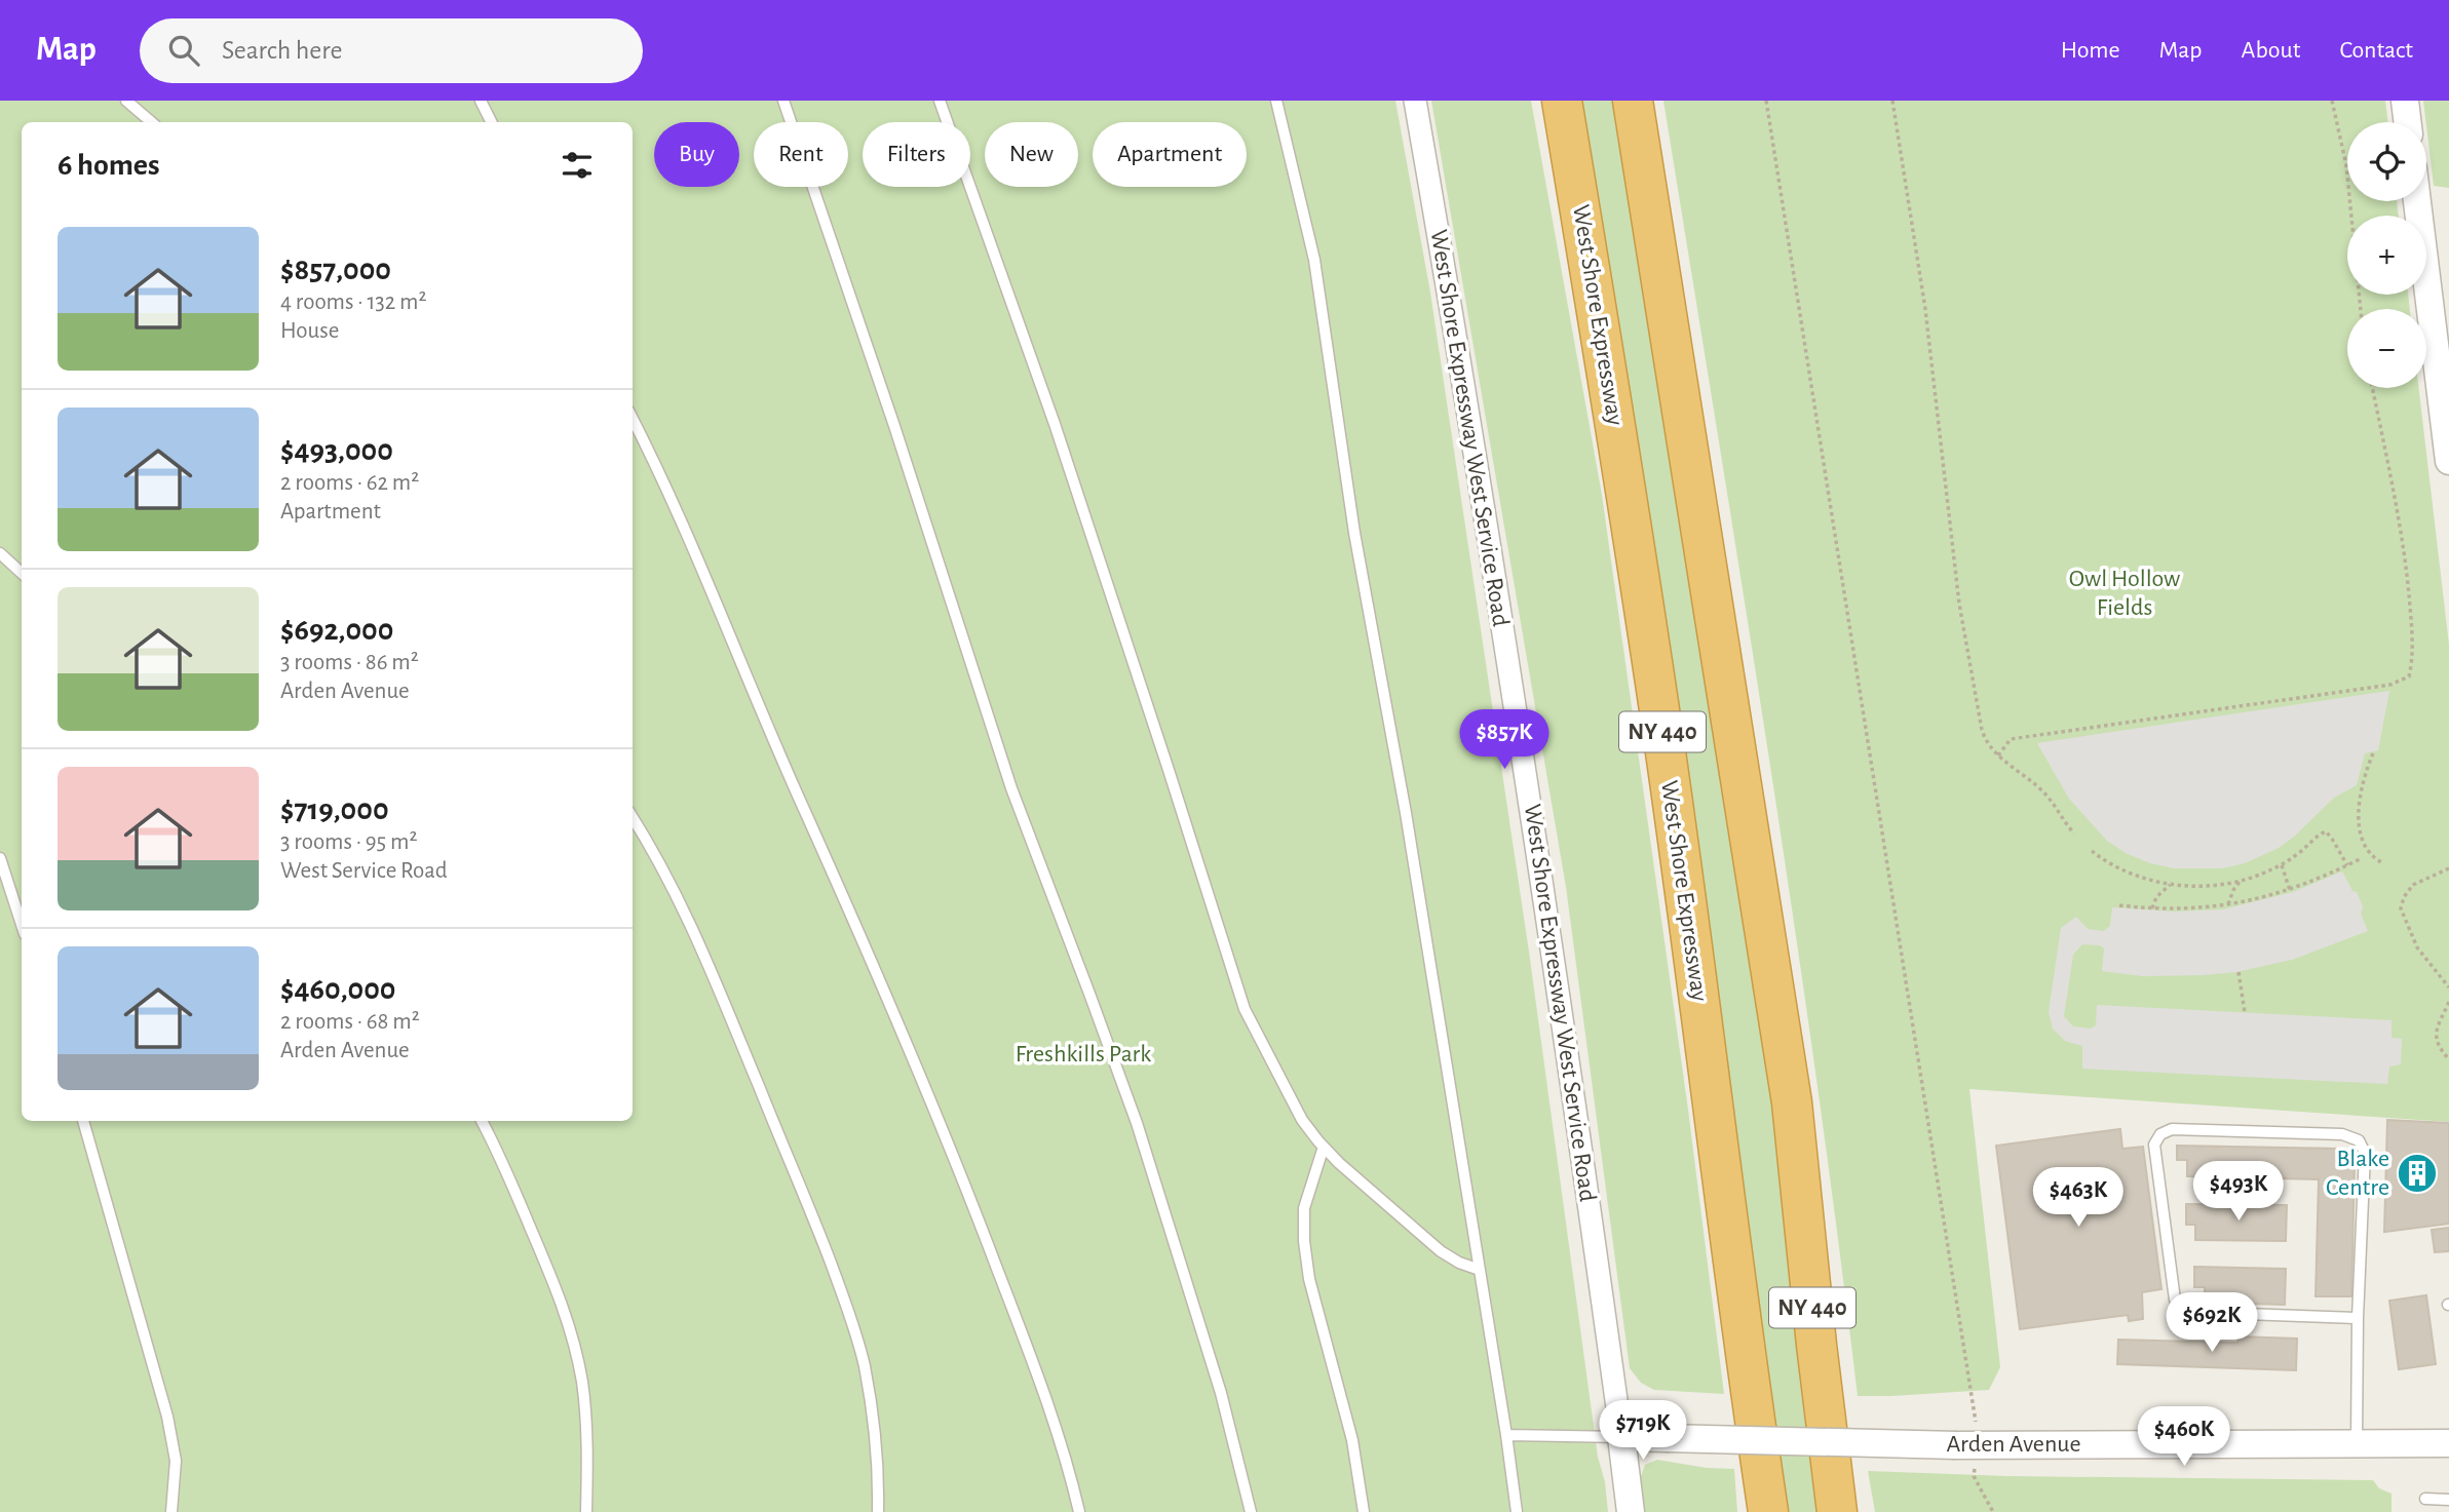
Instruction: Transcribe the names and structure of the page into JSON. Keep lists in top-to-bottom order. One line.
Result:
{"streets":{"highway":["West Shore Expressway","NY 440"],"street":["West Shore Expressway West Service Road","Arden Avenue"]},"crossings":[["West Shore Expressway West Service Road","Arden Avenue"]],"parks":["Owl Hollow Fields","Freshkills Park"],"places":{"building":["Blake Centre"]},"page":{"header":"Map","search":"Search here","nav":["Home","Map","About","Contact"],"map_buttons":["+","−"],"chip":["Buy","Rent","Filters","New","Apartment"],"heading":"6 homes","list":[{"name":"$857,000","note":"4 rooms · 132 m² · House"},{"name":"$493,000","note":"2 rooms · 62 m² · Apartment"},{"name":"$692,000","note":"3 rooms · 86 m² · Arden Avenue"},{"name":"$719,000","note":"3 rooms · 95 m² · West Service Road"},{"name":"$460,000","note":"2 rooms · 68 m² · Arden Avenue"}],"price":["$857K","$493K","$463K","$692K","$719K","$460K"]}}
